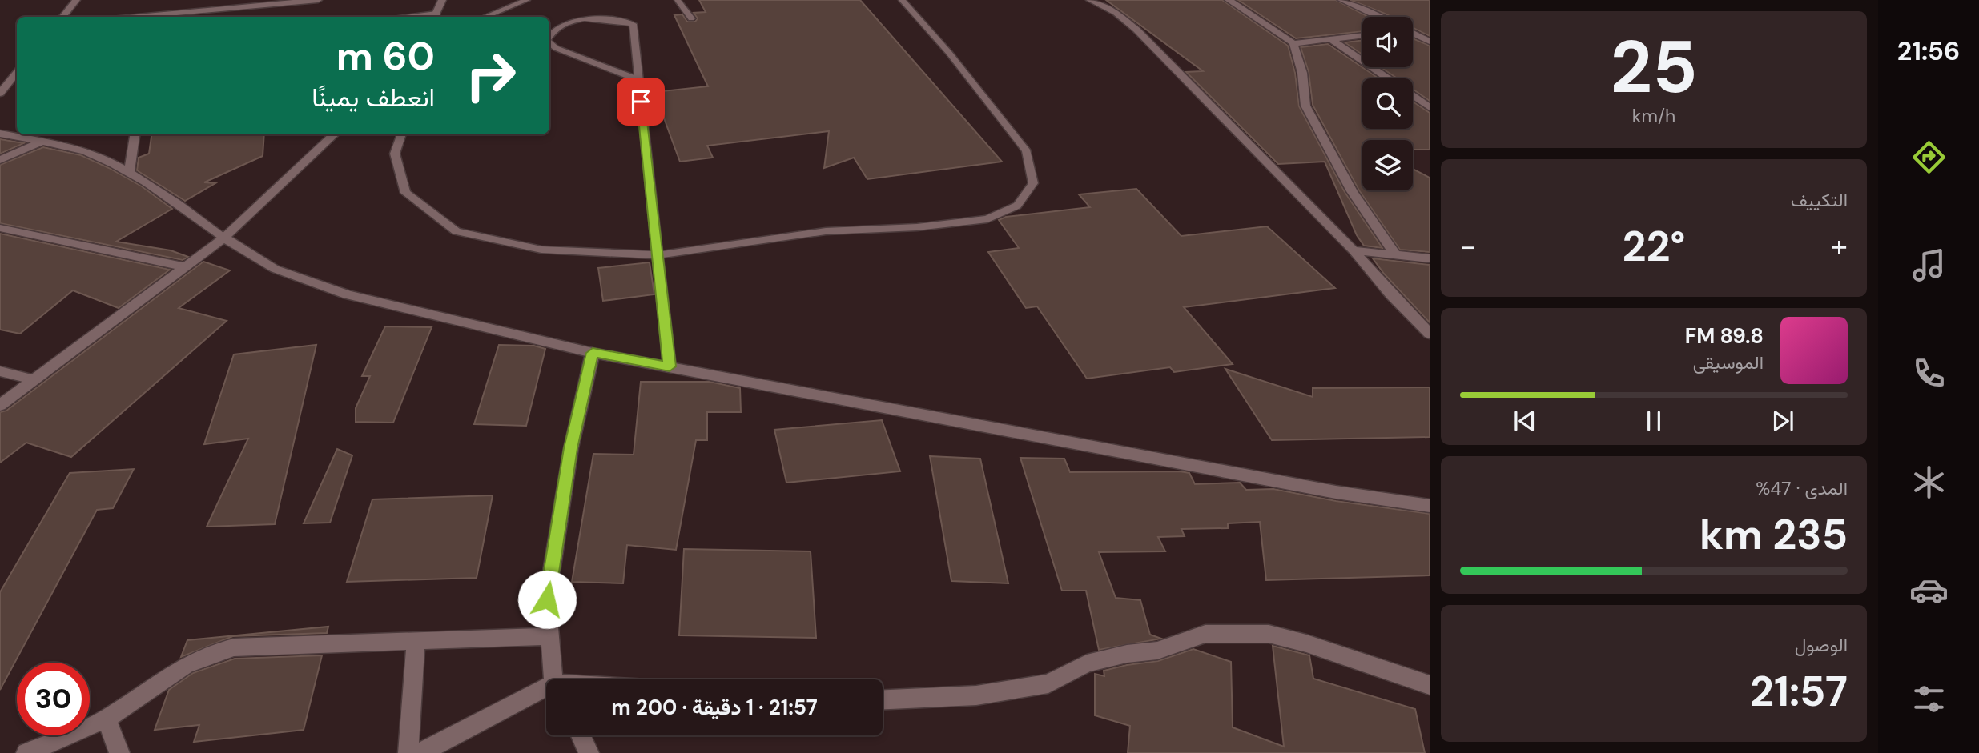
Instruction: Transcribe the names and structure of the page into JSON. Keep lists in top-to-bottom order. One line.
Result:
{"page":{"tabs":"21:56","tile":[["25","km/h"],"التكييف",["المدى · 47%","235 km"],["الوصول","21:57"]],"turn":["60 m","انعطف يمينًا"],"heat":["−","22°","+"],"song":["89.8 FM","الموسيقى"],"limit":"30","trip":"21:57 · 1 دقيقة · 200 m"}}
